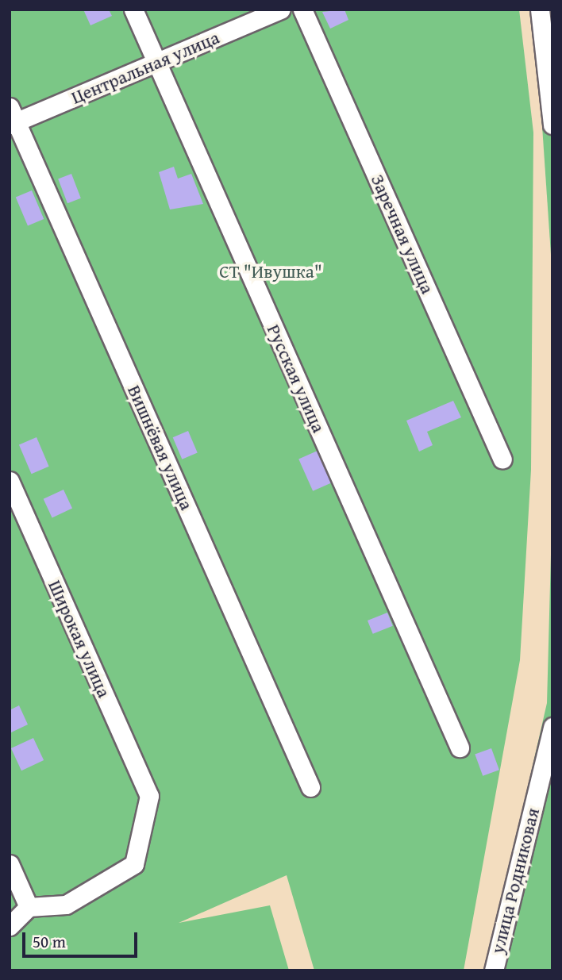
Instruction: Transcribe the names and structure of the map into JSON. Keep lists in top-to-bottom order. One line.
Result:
{"streets":{"street":["Центральная улица","Заречная улица","Русская улица","Вишнёвая улица","Широкая улица","улица Родниковая"]},"crossings":[["Центральная улица","Русская улица"],["Центральная улица","Вишнёвая улица"]],"parks":["СТ \"Ивушка\""],"scale_bar":"50 m"}
